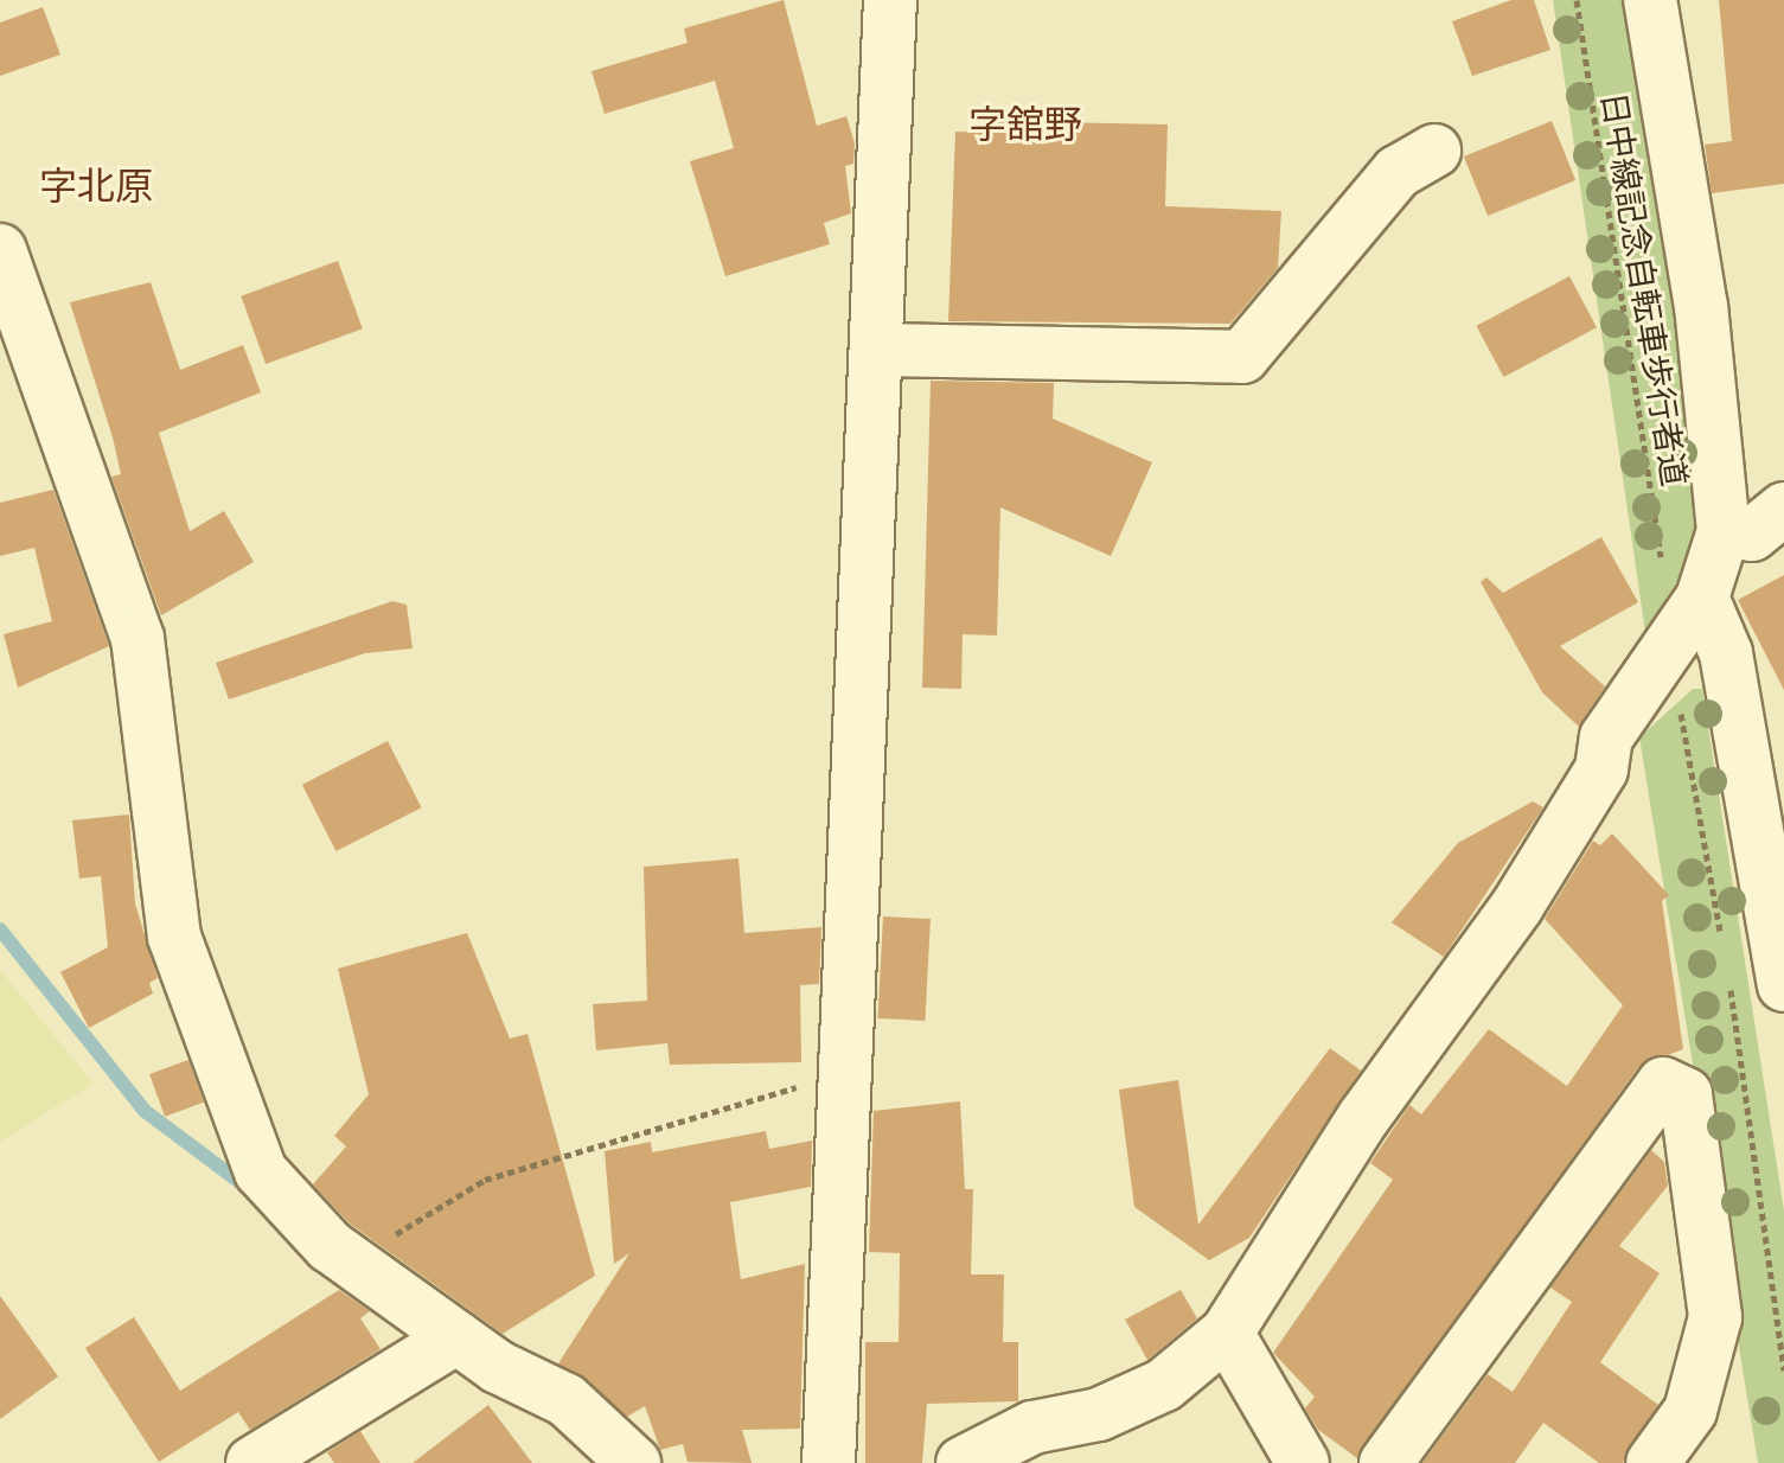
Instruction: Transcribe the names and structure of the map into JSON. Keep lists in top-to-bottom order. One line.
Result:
{"streets":{"path":["日中線記念自転車歩行者道"]},"districts":["字舘野","字北原"]}
